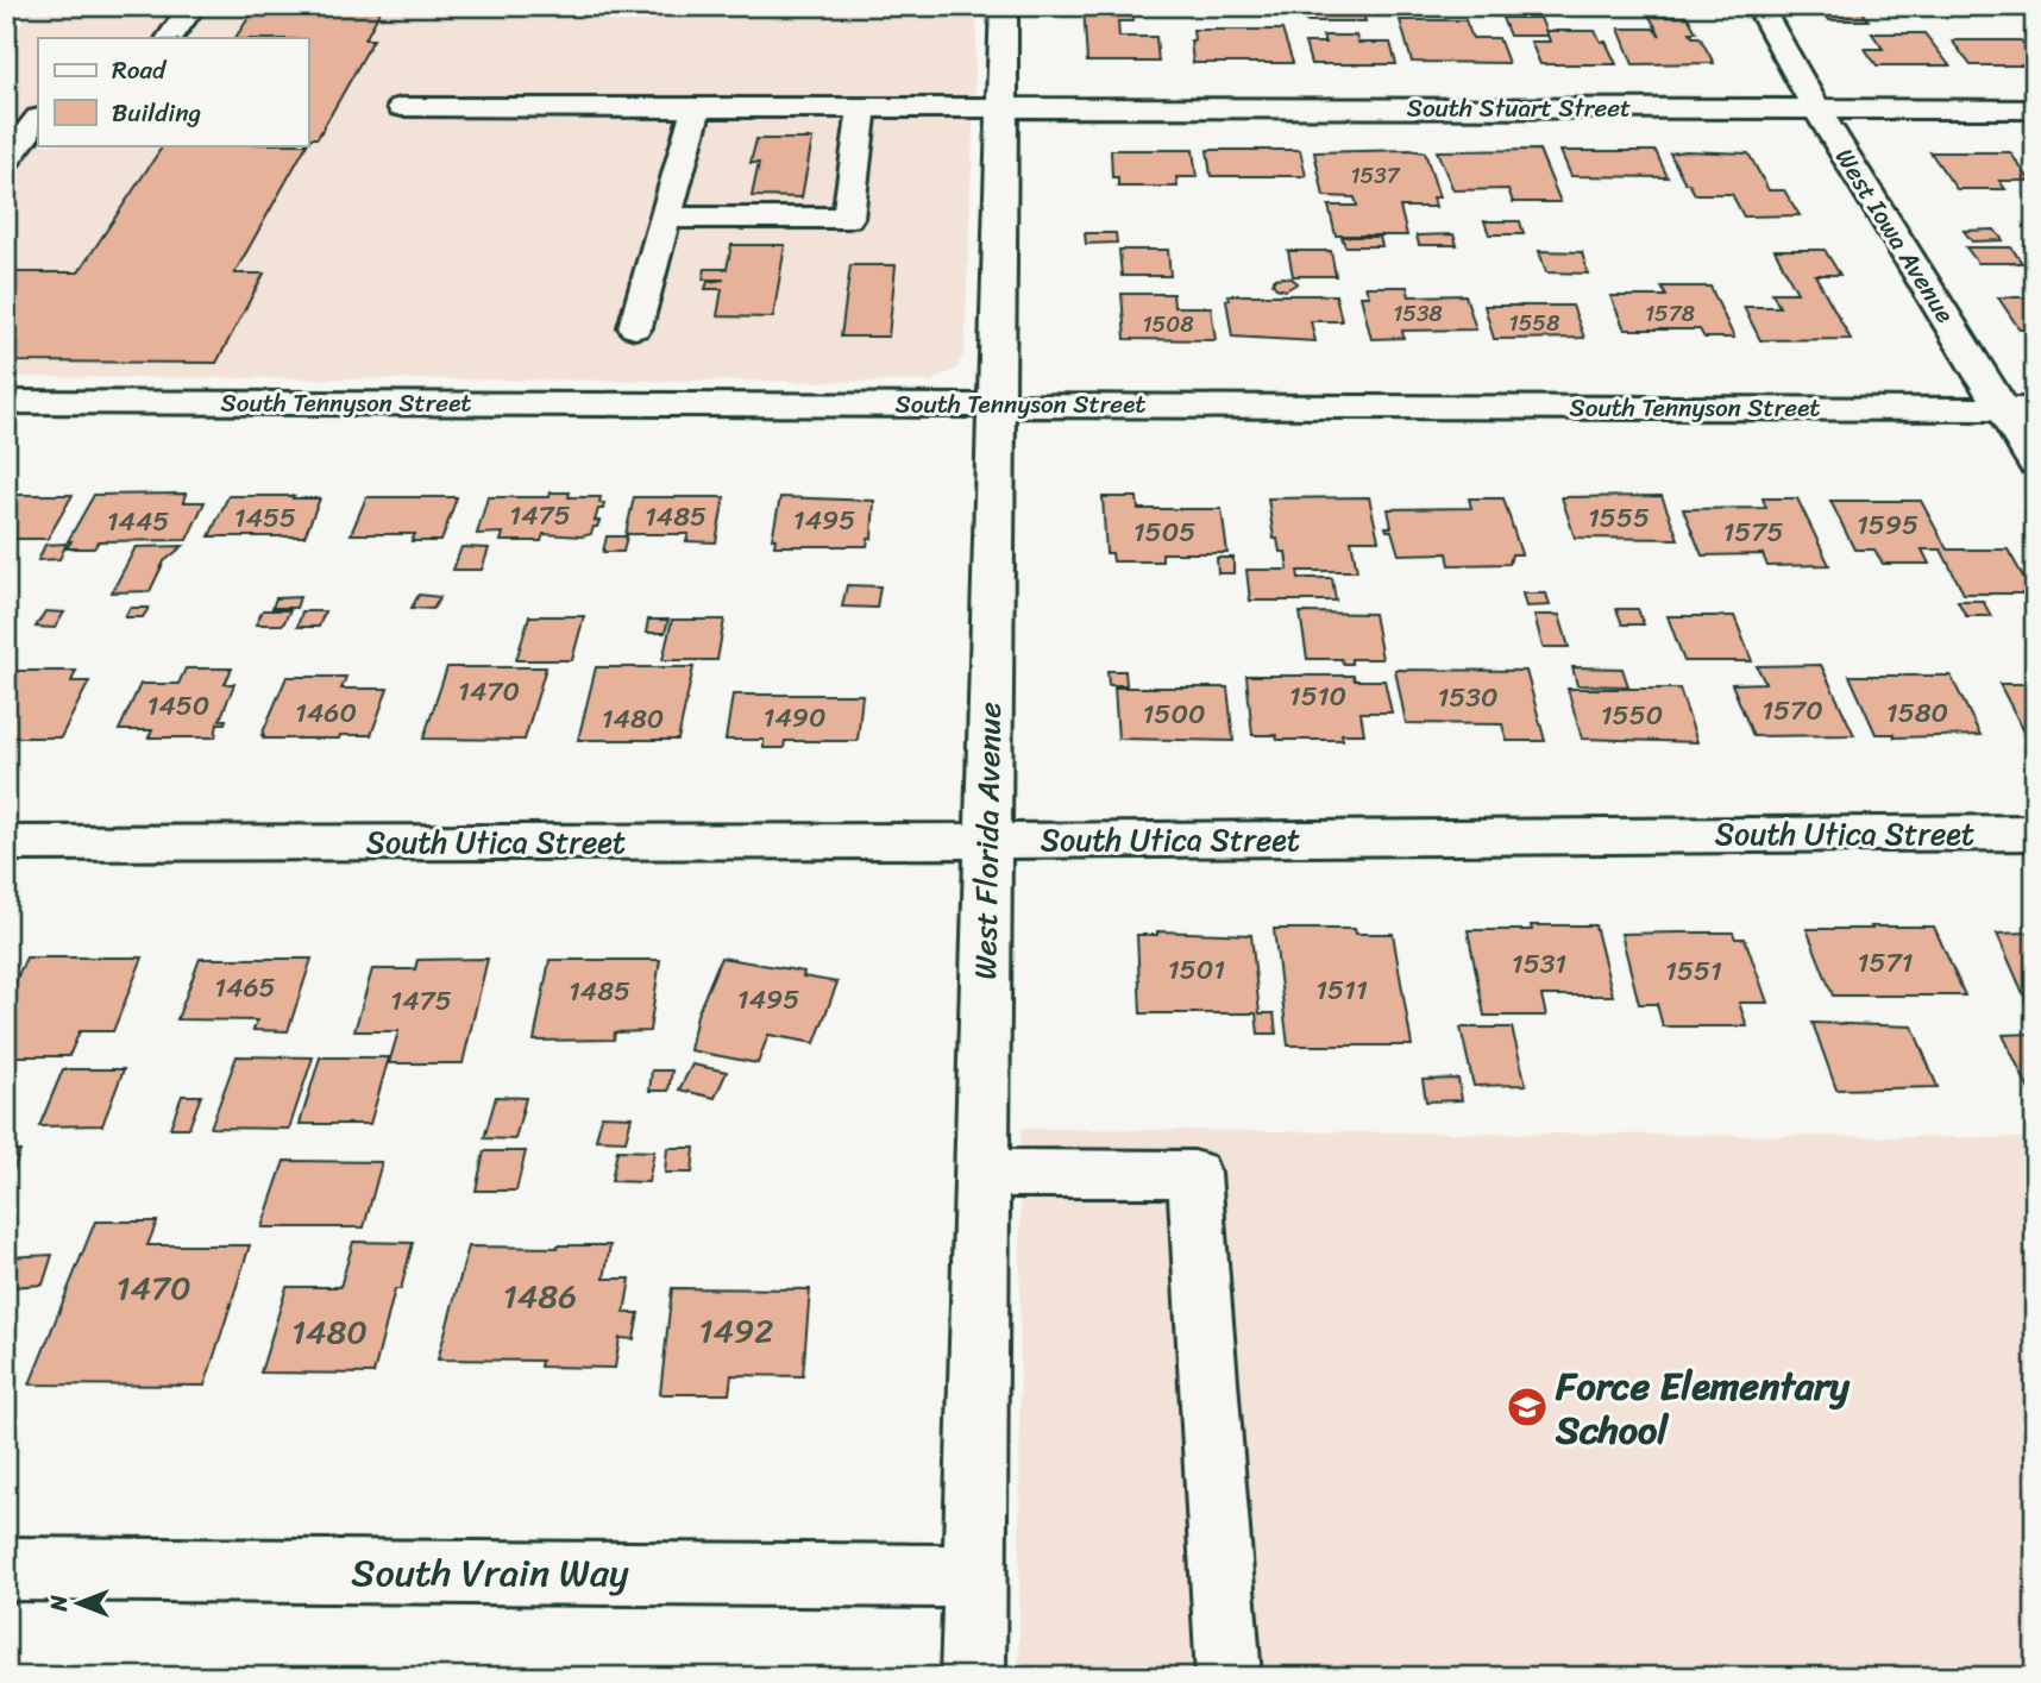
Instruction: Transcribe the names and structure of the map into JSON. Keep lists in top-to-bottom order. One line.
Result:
{"streets":{"street":["South Stuart Street","West Iowa Avenue","South Tennyson Street","South Utica Street","West Florida Avenue","South Vrain Way"]},"crossings":[["South Stuart Street","West Iowa Avenue"],["South Stuart Street","West Florida Avenue"],["West Iowa Avenue","South Tennyson Street"],["South Tennyson Street","West Florida Avenue"],["South Utica Street","West Florida Avenue"],["West Florida Avenue","South Vrain Way"]],"places":{"school or university":["Force Elementary School"]},"house_numbers":["1537","1538","1578","1558","1508","1475","1485","1455","1555","1495","1445","1595","1505","1575","1470","1510","1530","1450","1570","1460","1580","1500","1550","1490","1480","1571","1531","1501","1551","1465","1511","1485","1495","1475","1470","1486","1492","1480"],"legend":["Road","Building"],"north":"left"}
